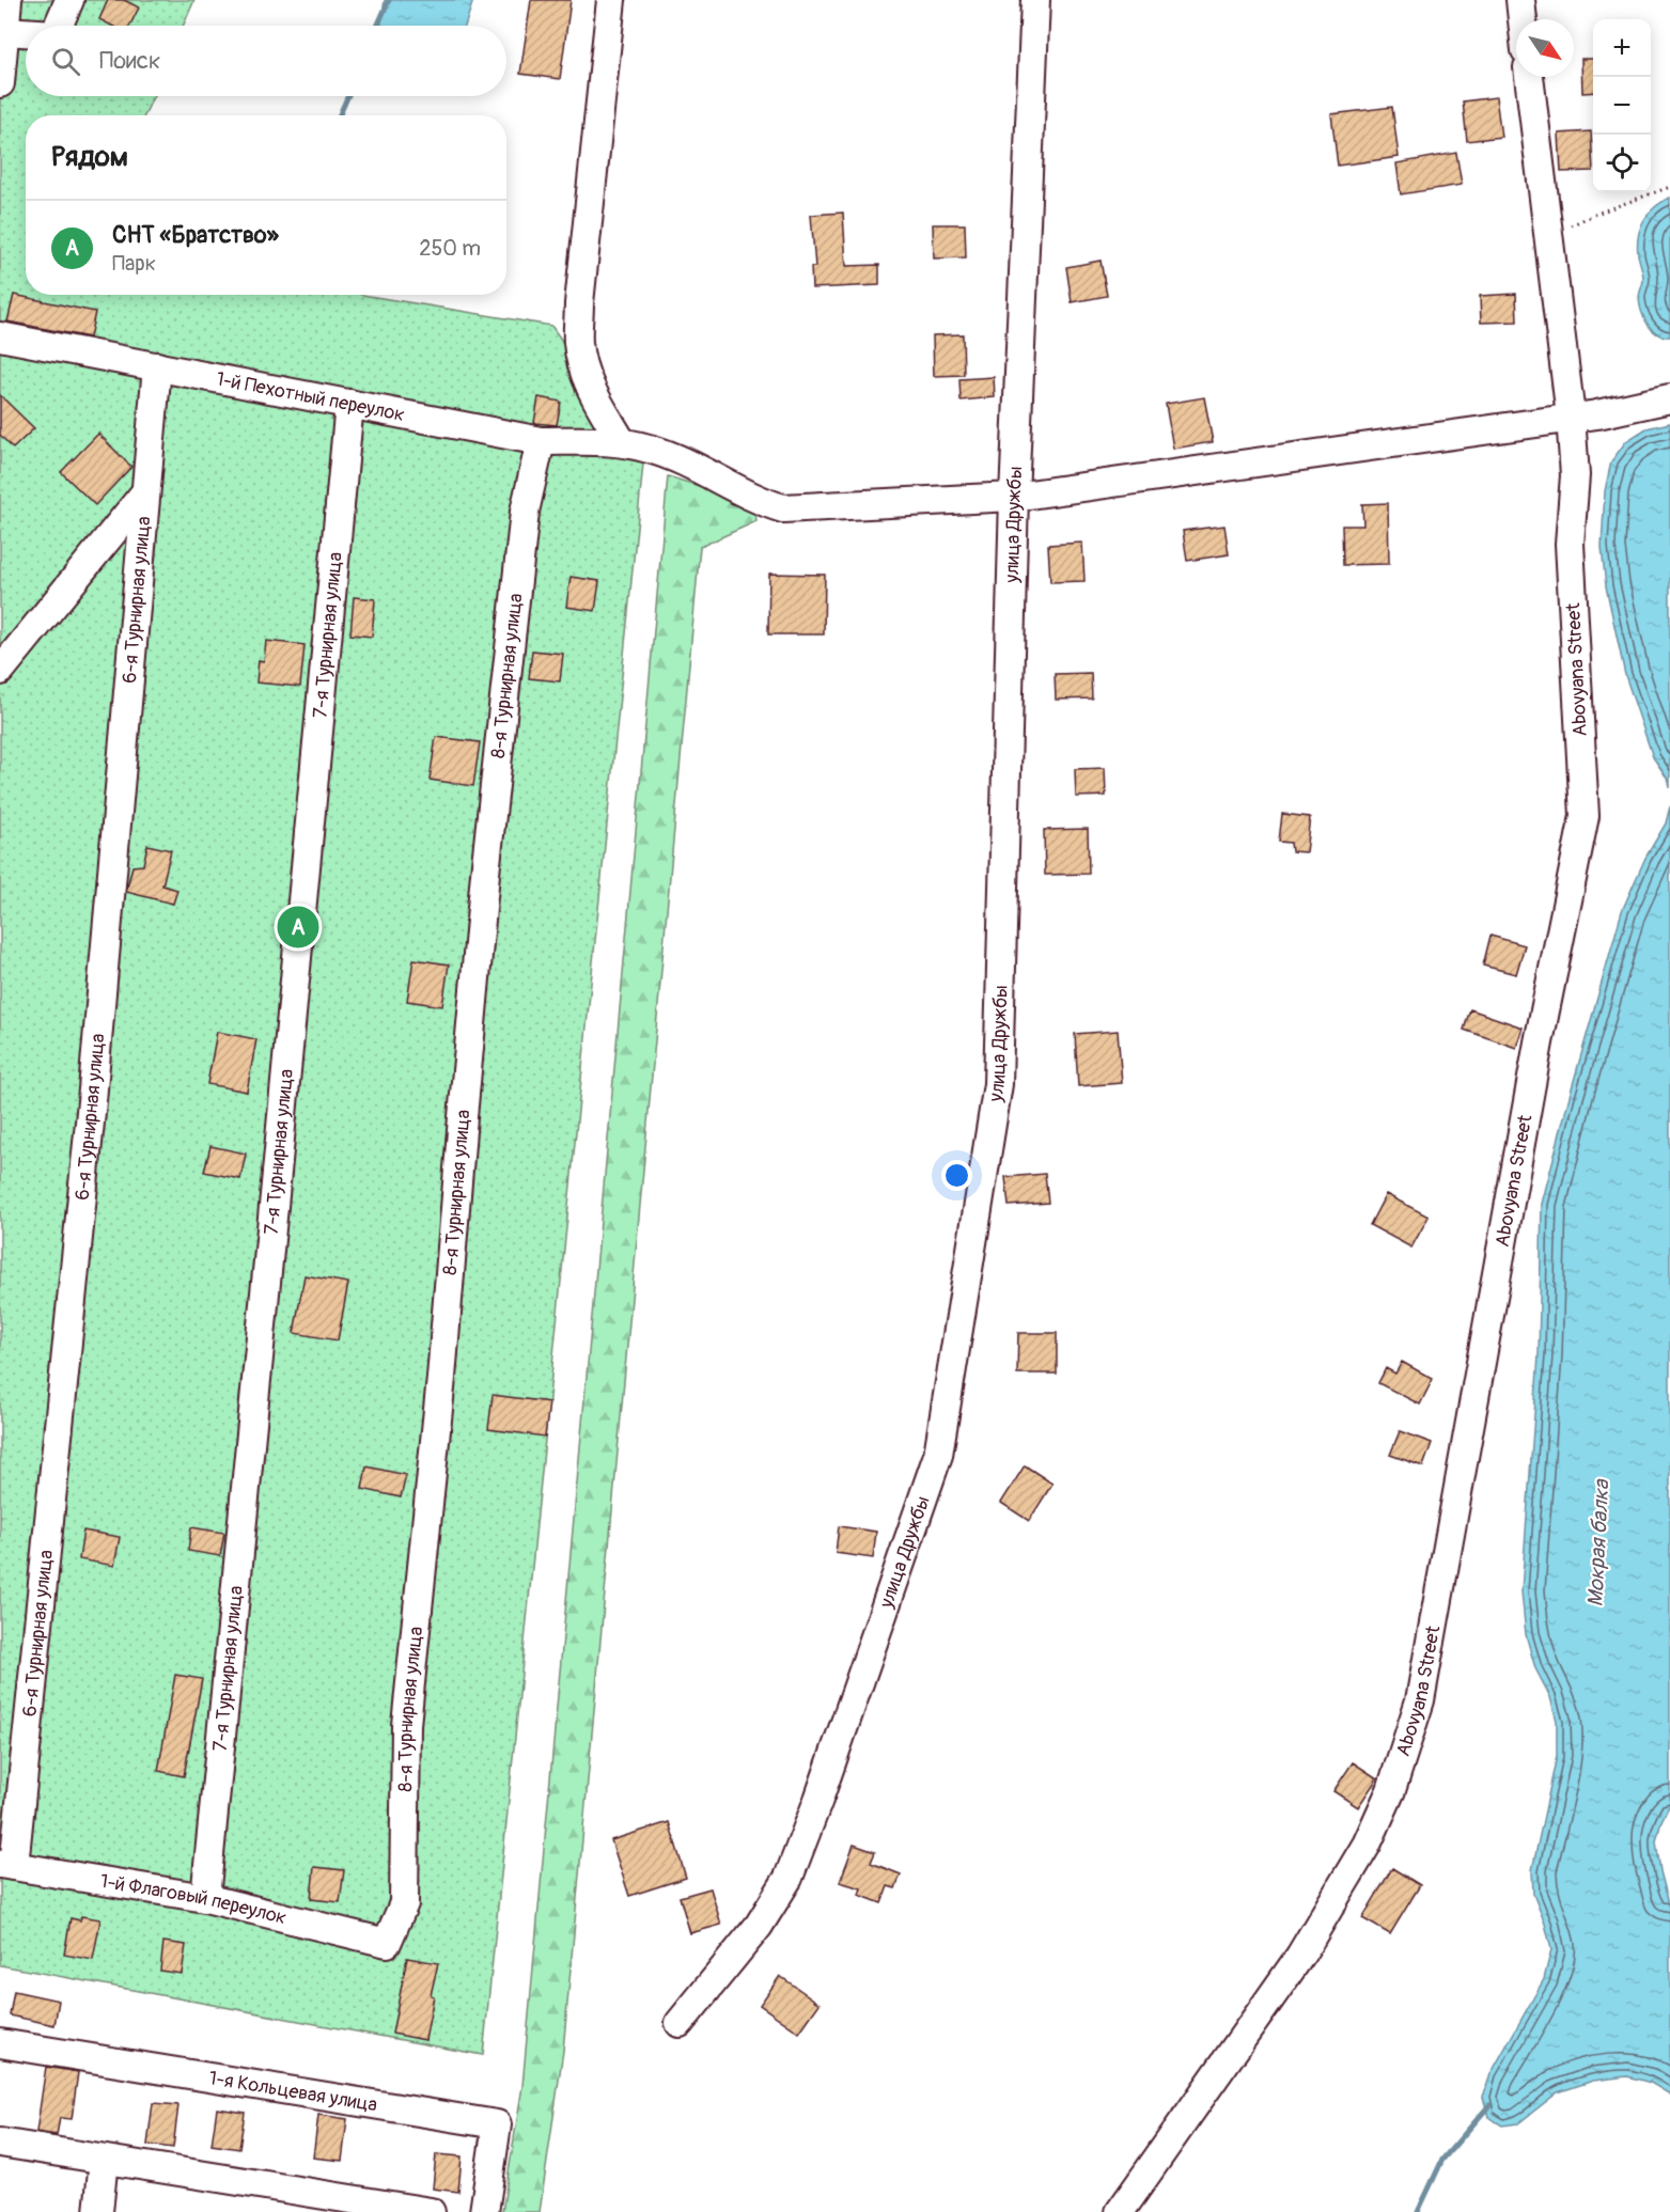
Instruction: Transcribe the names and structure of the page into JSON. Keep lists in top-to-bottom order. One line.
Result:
{"streets":{"street":["1-й Пехотный переулок","улица Дружбы","6-я Турнирная улица","7-я Турнирная улица","Abovyana Street","8-я Турнирная улица","1-й Флаговый переулок","1-я Кольцевая улица"]},"crossings":[["1-й Пехотный переулок","улица Дружбы"],["1-й Пехотный переулок","6-я Турнирная улица"],["1-й Пехотный переулок","7-я Турнирная улица"],["1-й Пехотный переулок","Abovyana Street"],["1-й Пехотный переулок","8-я Турнирная улица"],["6-я Турнирная улица","1-й Флаговый переулок"],["7-я Турнирная улица","1-й Флаговый переулок"],["8-я Турнирная улица","1-й Флаговый переулок"]],"water":["Мокрая балка"],"north":"bottom right","page":{"map_buttons":["+","−"],"search":"Поиск","heading":"Рядом","list":[{"mark":"A","name":"СНТ «Братство»","note":"Парк","value":"250 m"}],"pins":"A"}}
